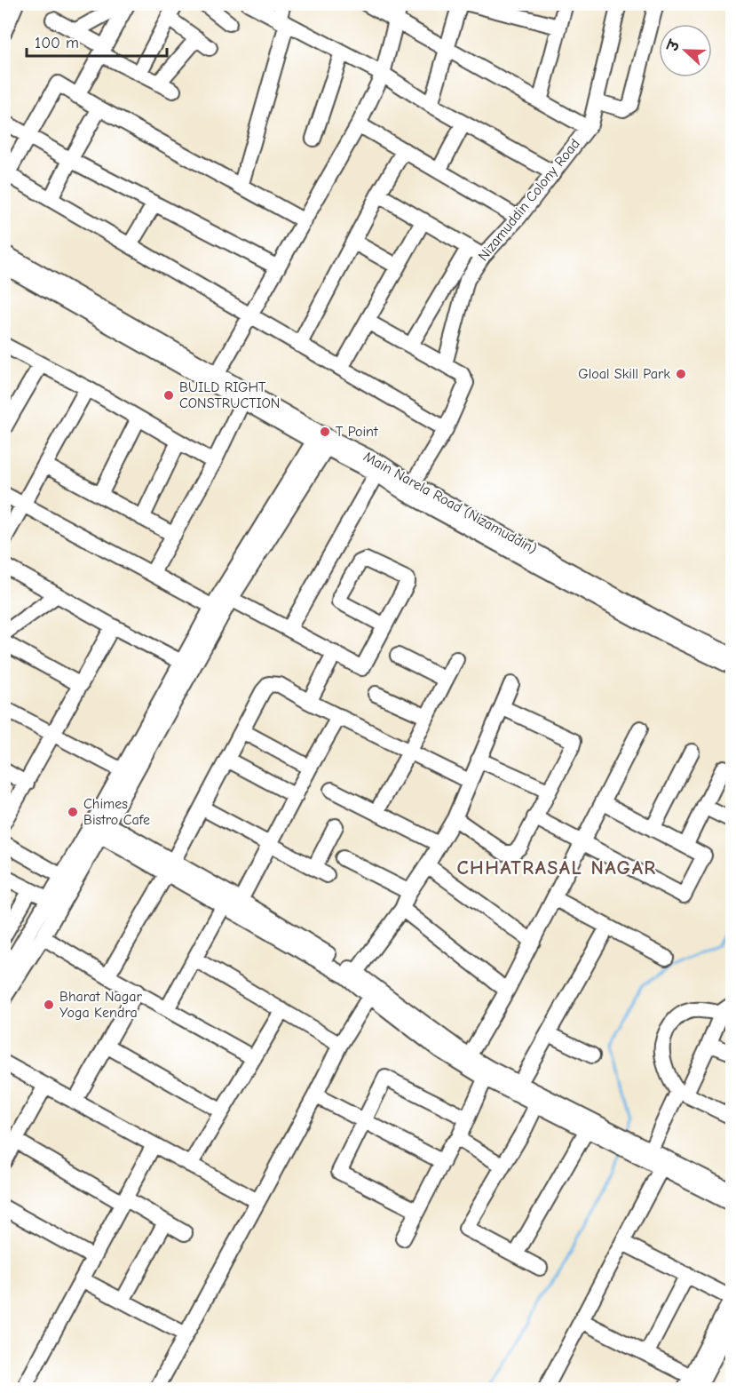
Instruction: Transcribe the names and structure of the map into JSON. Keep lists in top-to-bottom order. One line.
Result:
{"streets":{"street":["Nizamuddin Colony Road","Main Narela Road (Nizamuddin)"]},"districts":["CHHATRASAL NAGAR"],"places":["Gloal Skill Park","BUILD RIGHT CONSTRUCTION","T Point","Chimes Bistro Cafe","Bharat Nagar Yoga Kendra"],"scale_bar":"100 m","north":"left"}
